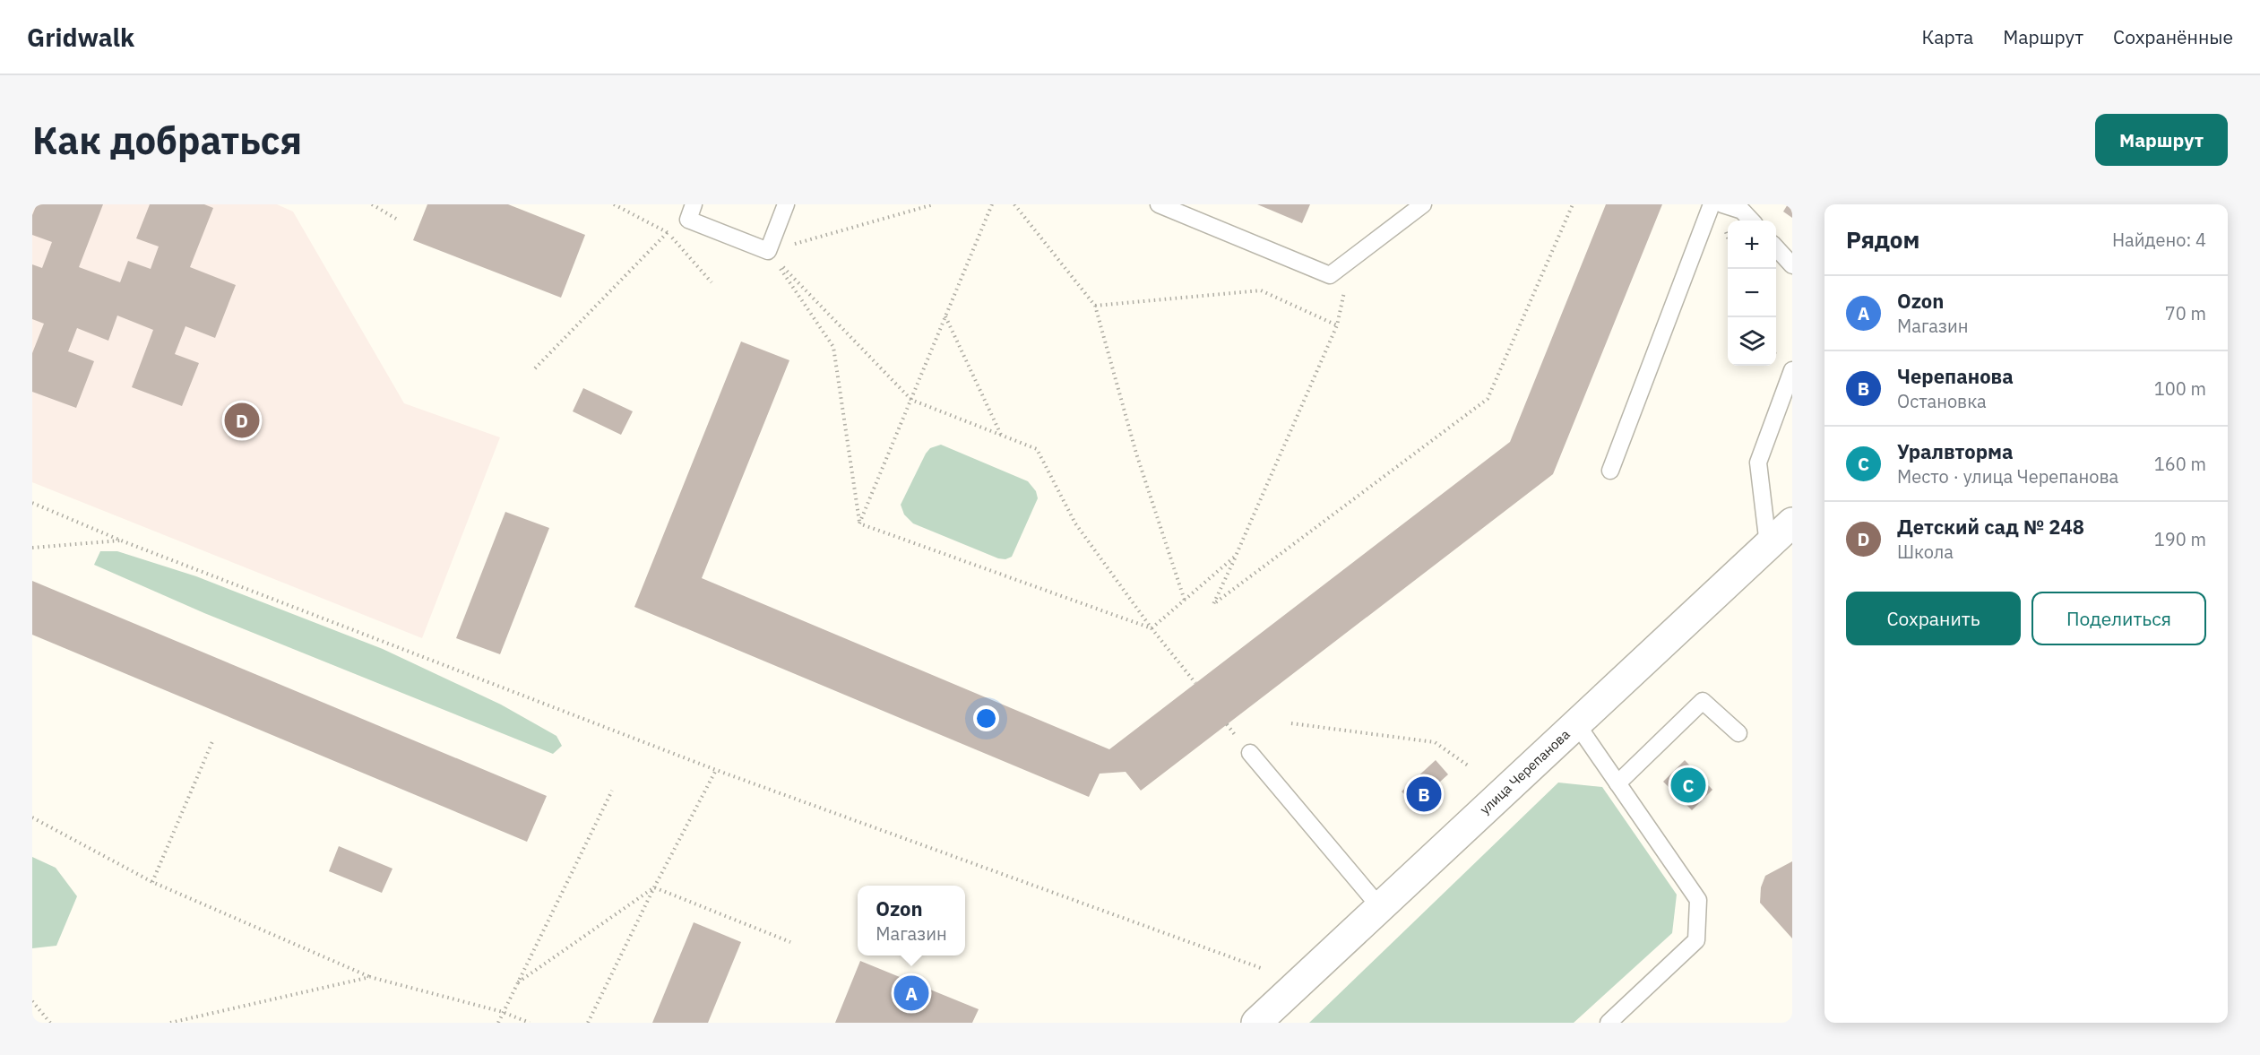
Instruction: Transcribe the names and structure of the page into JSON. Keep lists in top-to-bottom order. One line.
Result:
{"streets":{"main road":["улица Черепанова"]},"page":{"header":"Gridwalk","nav":["Карта","Маршрут","Сохранённые"],"buttons":["Маршрут",["Сохранить","Поделиться"]],"title":"Как добраться","heading":["Рядом","Найдено: 4"],"map_buttons":["+","−"],"list":[{"mark":"A","name":"Ozon","note":"Магазин","value":"70 m"},{"mark":"B","name":"Черепанова","note":"Остановка","value":"100 m"},{"mark":"C","name":"Уралвторма","note":"Место · улица Черепанова","value":"160 m"},{"mark":"D","name":"Детский сад № 248","note":"Школа","value":"190 m"}],"pins":["D","C","B","A"],"popup":["Ozon","Магазин"]}}
